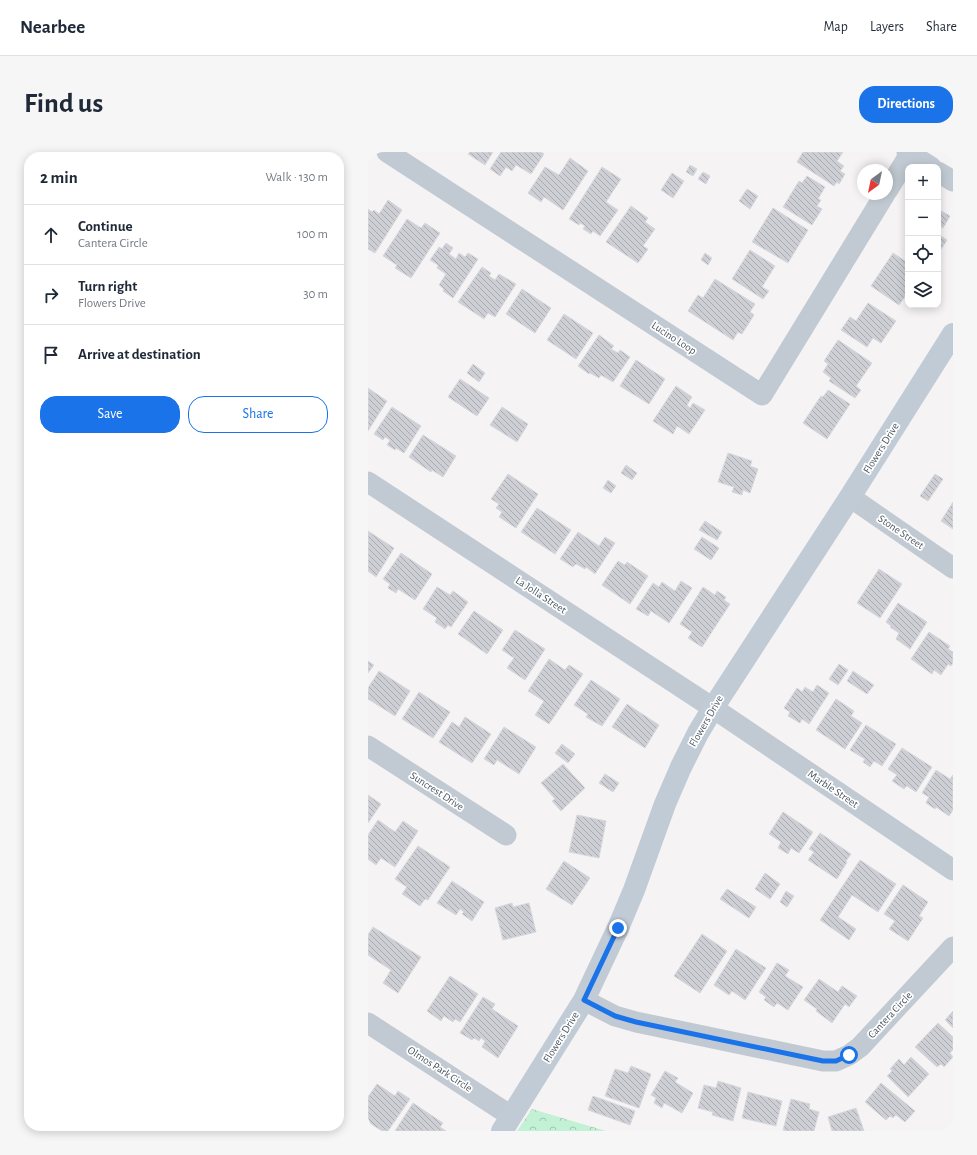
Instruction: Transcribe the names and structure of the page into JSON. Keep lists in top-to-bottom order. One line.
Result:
{"streets":{"street":["Lucino Loop","Flowers Drive","Stone Street","La Jolla Street","Marble Street","Suncrest Drive","Cantera Circle","Olmos Park Circle"]},"crossings":[["Flowers Drive","Stone Street"],["Flowers Drive","La Jolla Street"],["Flowers Drive","Marble Street"],["Flowers Drive","Cantera Circle"],["Flowers Drive","Olmos Park Circle"],["La Jolla Street","Marble Street"]],"north":"bottom left","page":{"header":"Nearbee","nav":["Map","Layers","Share"],"buttons":["Directions",["Save","Share"]],"title":"Find us","heading":["2 min","Walk · 130 m"],"map_buttons":["+","−"],"list":[["Continue","Cantera Circle","100 m"],["Turn right","Flowers Drive","30 m"],"Arrive at destination"]}}
